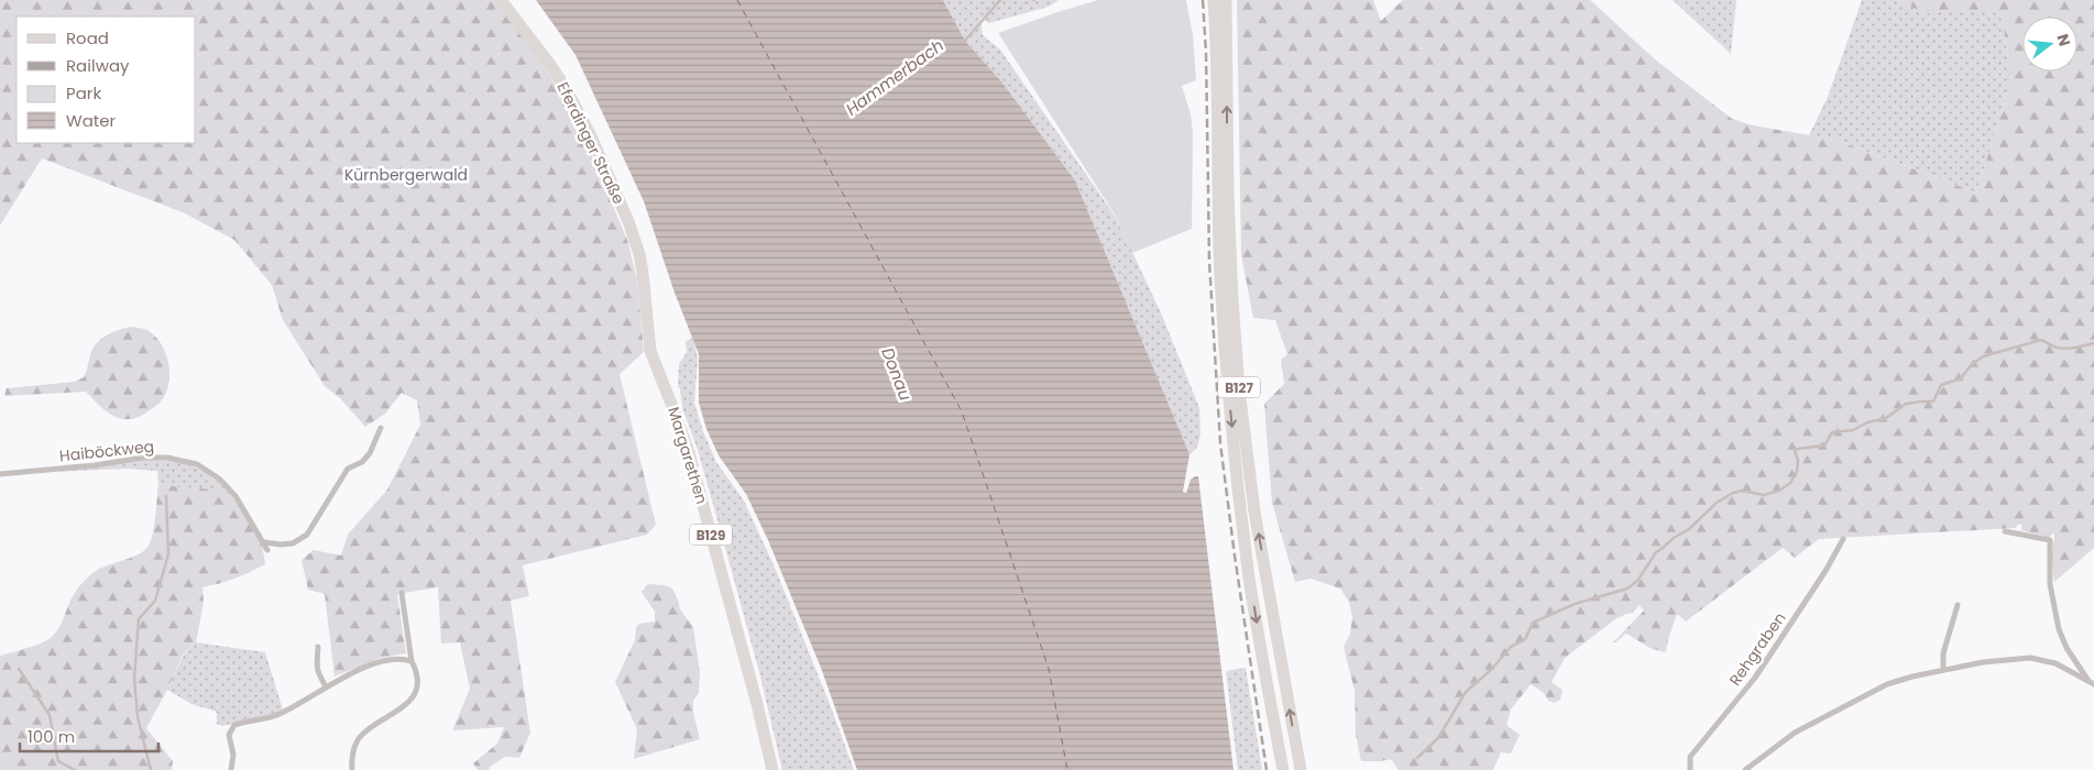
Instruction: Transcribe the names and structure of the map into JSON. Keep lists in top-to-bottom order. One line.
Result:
{"streets":{"main road":["Eferdinger Straße","B127","Margarethen","B129"],"street":["Haiböckweg","Rehgraben"]},"crossings":[["Eferdinger Straße","Margarethen"]],"water":["Hammerbach","Donau"],"parks":["Kürnbergerwald"],"legend":["Road","Railway","Park","Water"],"scale_bar":"100 m","north":"right"}
